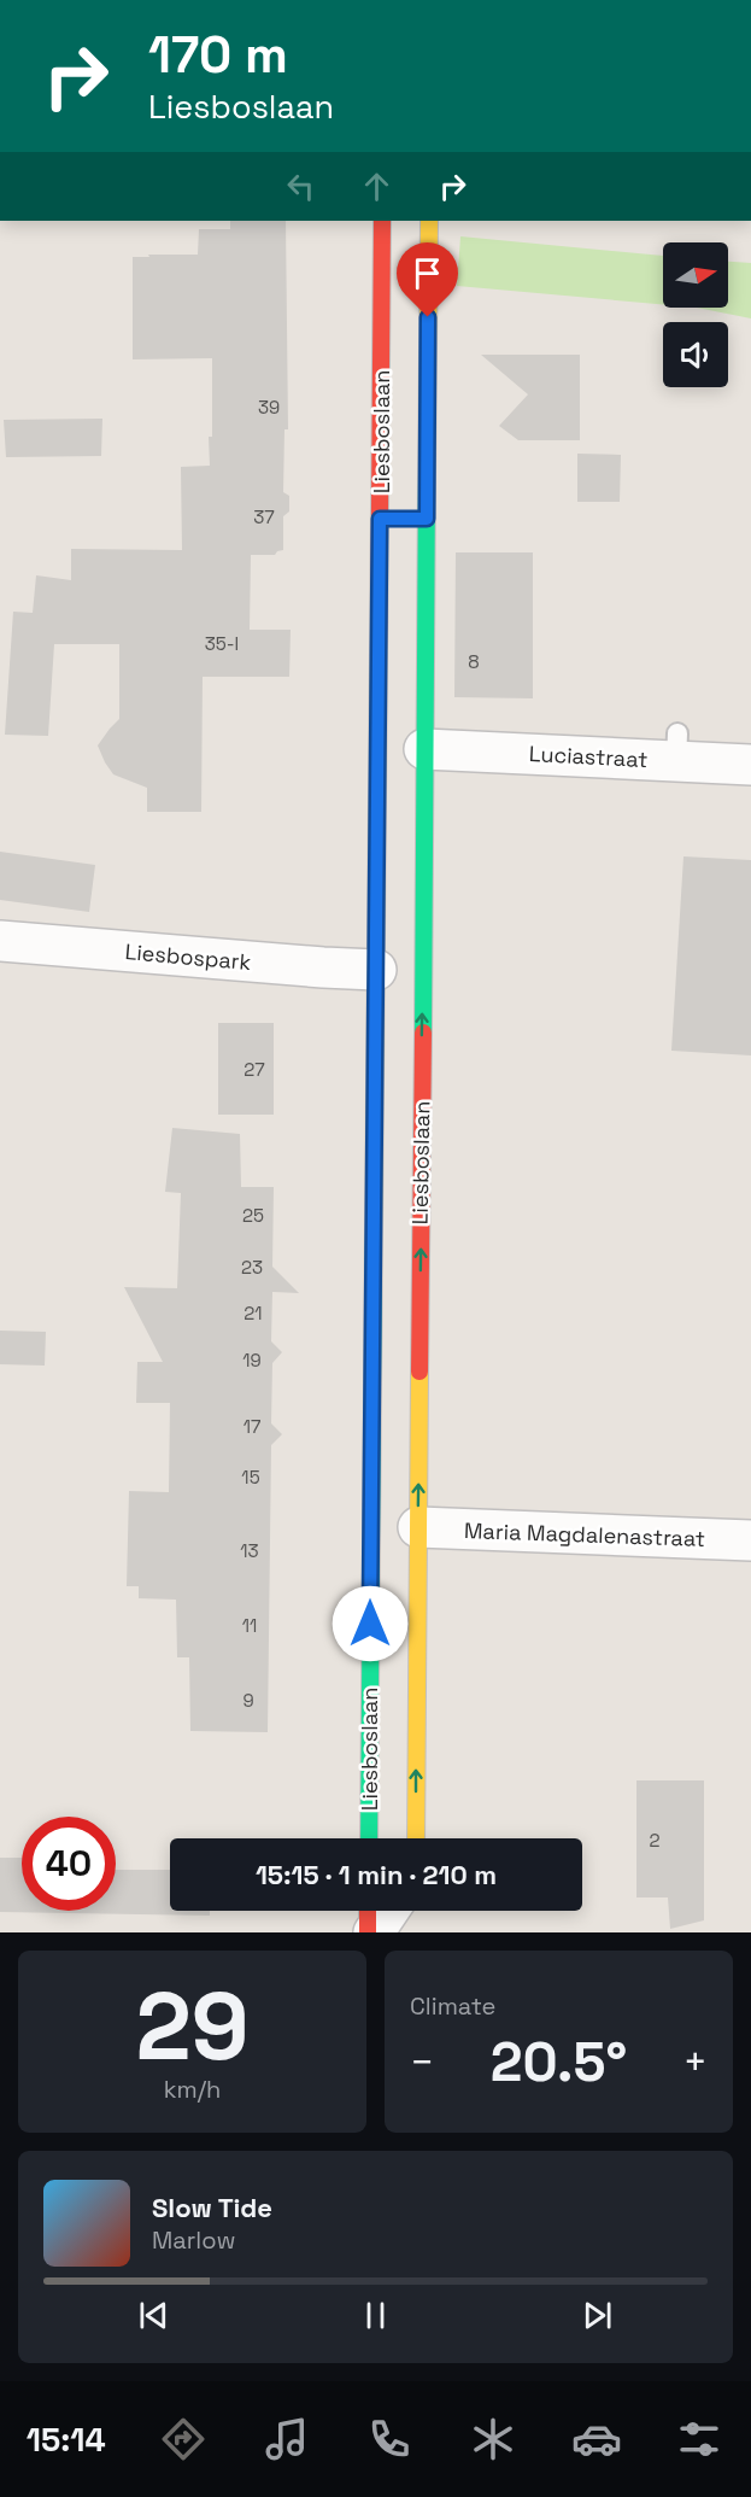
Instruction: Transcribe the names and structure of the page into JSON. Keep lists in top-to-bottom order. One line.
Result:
{"streets":{"street":["Liesboslaan","Luciastraat","Liesbospark","Maria Magdalenastraat"]},"crossings":[["Liesboslaan","Luciastraat"],["Liesboslaan","Liesbospark"],["Liesboslaan","Maria Magdalenastraat"]],"house_numbers":["39","37","35-I","8","27","25","23","21","19","17","15","13","11","9","2"],"north":"right","page":{"turn":["170 m","Liesboslaan"],"limit":"40","trip":"15:15 · 1 min · 210 m","tile":[["29","km/h"],"Climate"],"heat":["−","20.5°","+"],"song":["Slow Tide","Marlow"],"tabs":"15:14"}}
